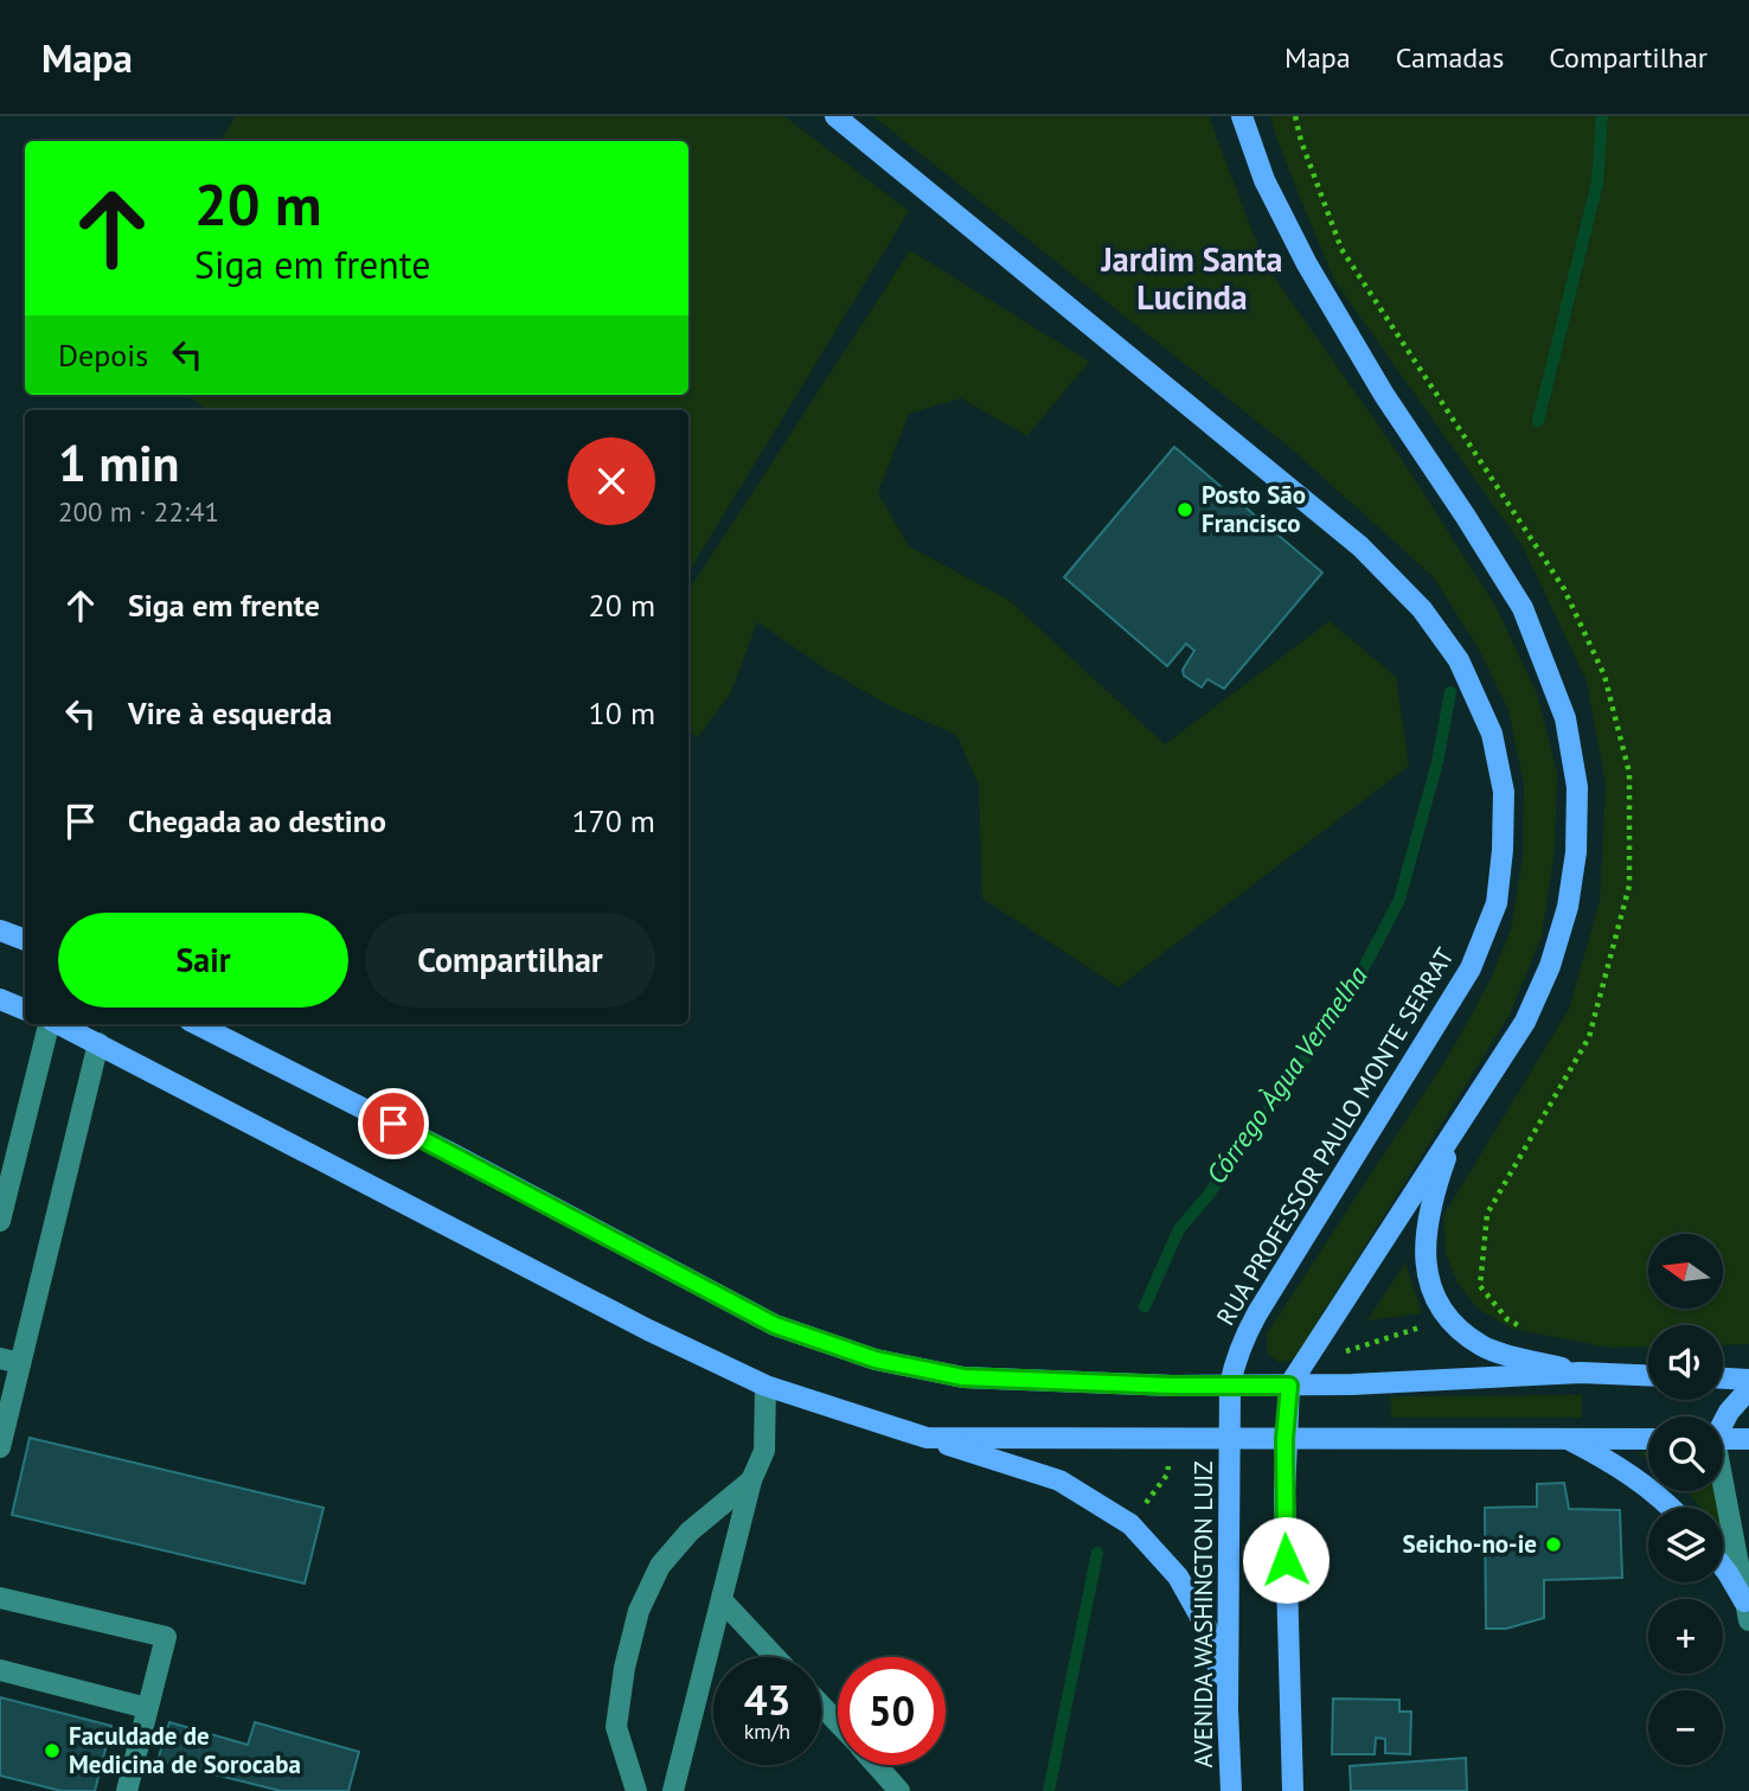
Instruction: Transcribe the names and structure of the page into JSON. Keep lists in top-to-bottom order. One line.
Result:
{"streets":{"main road":["RUA PROFESSOR PAULO MONTE SERRAT","AVENIDA WASHINGTON LUIZ"]},"crossings":[["RUA PROFESSOR PAULO MONTE SERRAT","AVENIDA WASHINGTON LUIZ"]],"districts":["Jardim Santa Lucinda"],"water":["Córrego Àgua Vermelha"],"places":["Posto São Francisco","Seicho-no-ie","Faculdade de Medicina de Sorocaba"],"north":"left","page":{"header":"Mapa","nav":["Mapa","Camadas","Compartilhar"],"turn":["20 m","Siga em frente"],"then":"Depois","heading":["1 min","200 m · 22:41"],"list":[{"name":"Siga em frente","value":"20 m"},{"name":"Vire à esquerda","value":"10 m"},{"name":"Chegada ao destino","value":"170 m"}],"buttons":["Sair","Compartilhar"],"map_buttons":["+","−"],"speed":"43 km/h","limit":"50"}}
